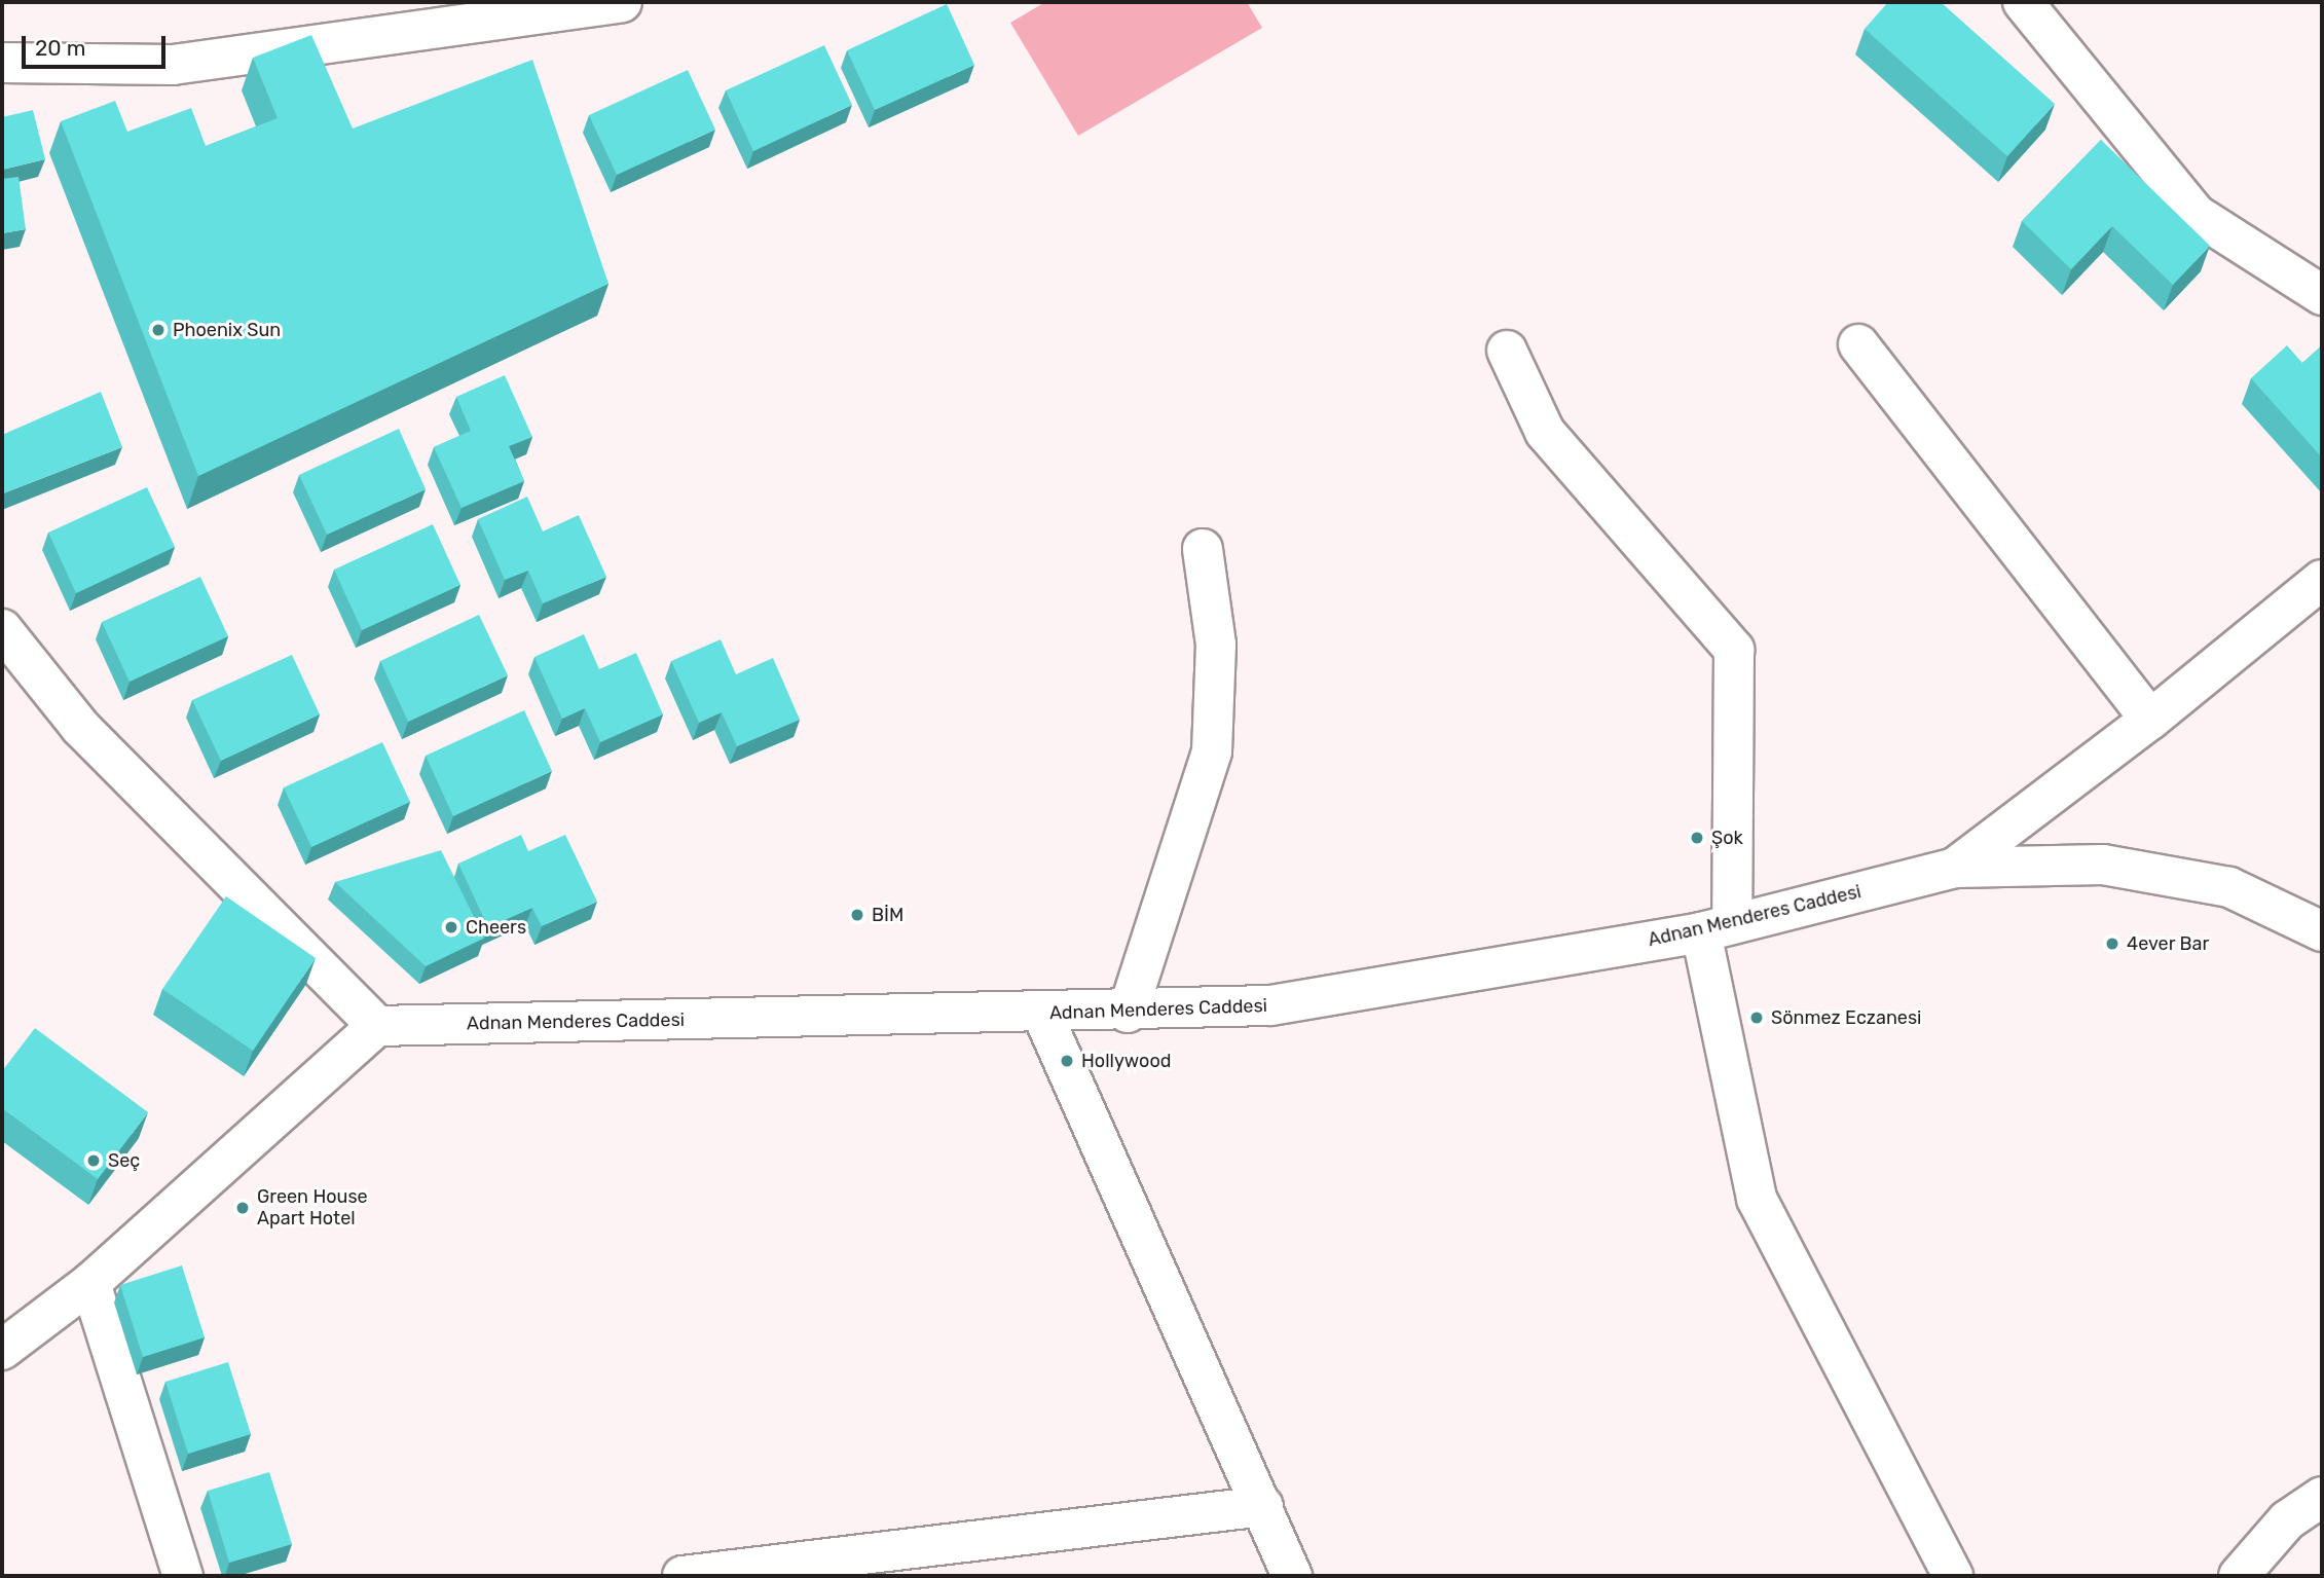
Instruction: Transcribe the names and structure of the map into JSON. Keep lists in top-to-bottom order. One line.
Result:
{"streets":{"street":["Adnan Menderes Caddesi"]},"places":["Phoenix Sun","Şok","BİM","Cheers","4ever Bar","Sönmez Eczanesi","Hollywood","Seç","Green House Apart Hotel"],"scale_bar":"20 m"}
